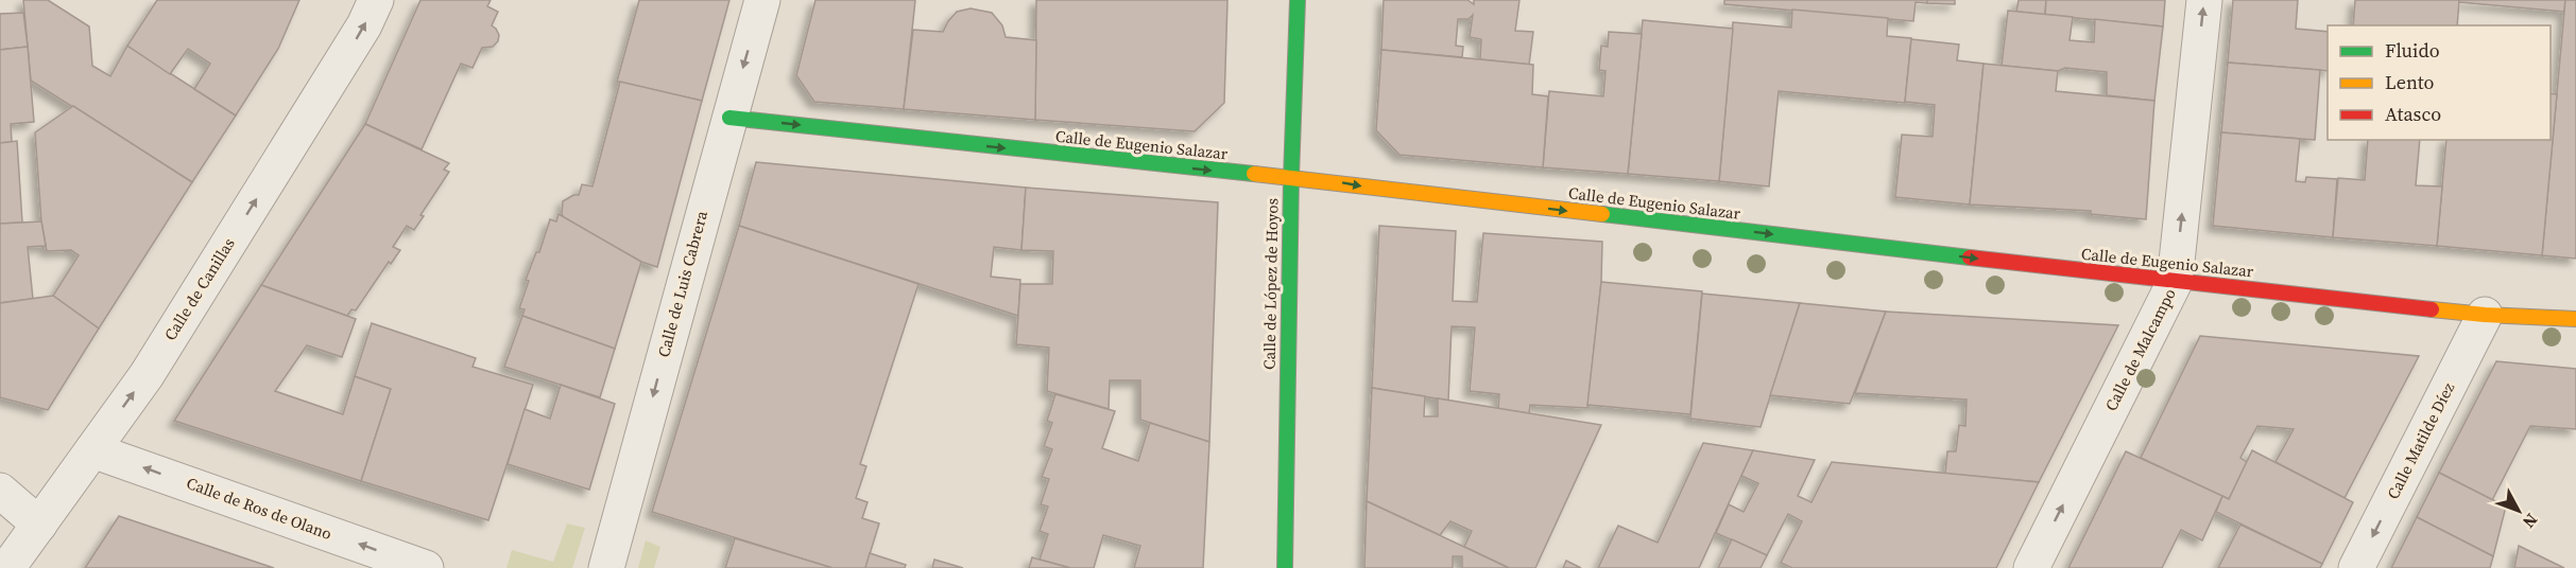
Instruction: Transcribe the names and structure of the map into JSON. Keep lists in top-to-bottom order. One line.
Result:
{"streets":{"street":["Calle de Eugenio Salazar","Calle de Luis Cabrera","Calle de López de Hoyos","Calle de Canillas","Calle de Malcampo","Calle Matilde Díez","Calle de Ros de Olano"]},"crossings":[["Calle de Eugenio Salazar","Calle de Luis Cabrera"],["Calle de Eugenio Salazar","Calle de López de Hoyos"],["Calle de Eugenio Salazar","Calle de Malcampo"],["Calle de Eugenio Salazar","Calle Matilde Díez"],["Calle de Canillas","Calle de Ros de Olano"]],"one_way":["Calle de Eugenio Salazar","Calle de Luis Cabrera","Calle de Canillas","Calle de Malcampo","Calle Matilde Díez","Calle de Ros de Olano"],"legend":["Fluido","Lento","Atasco"],"north":"bottom right"}
